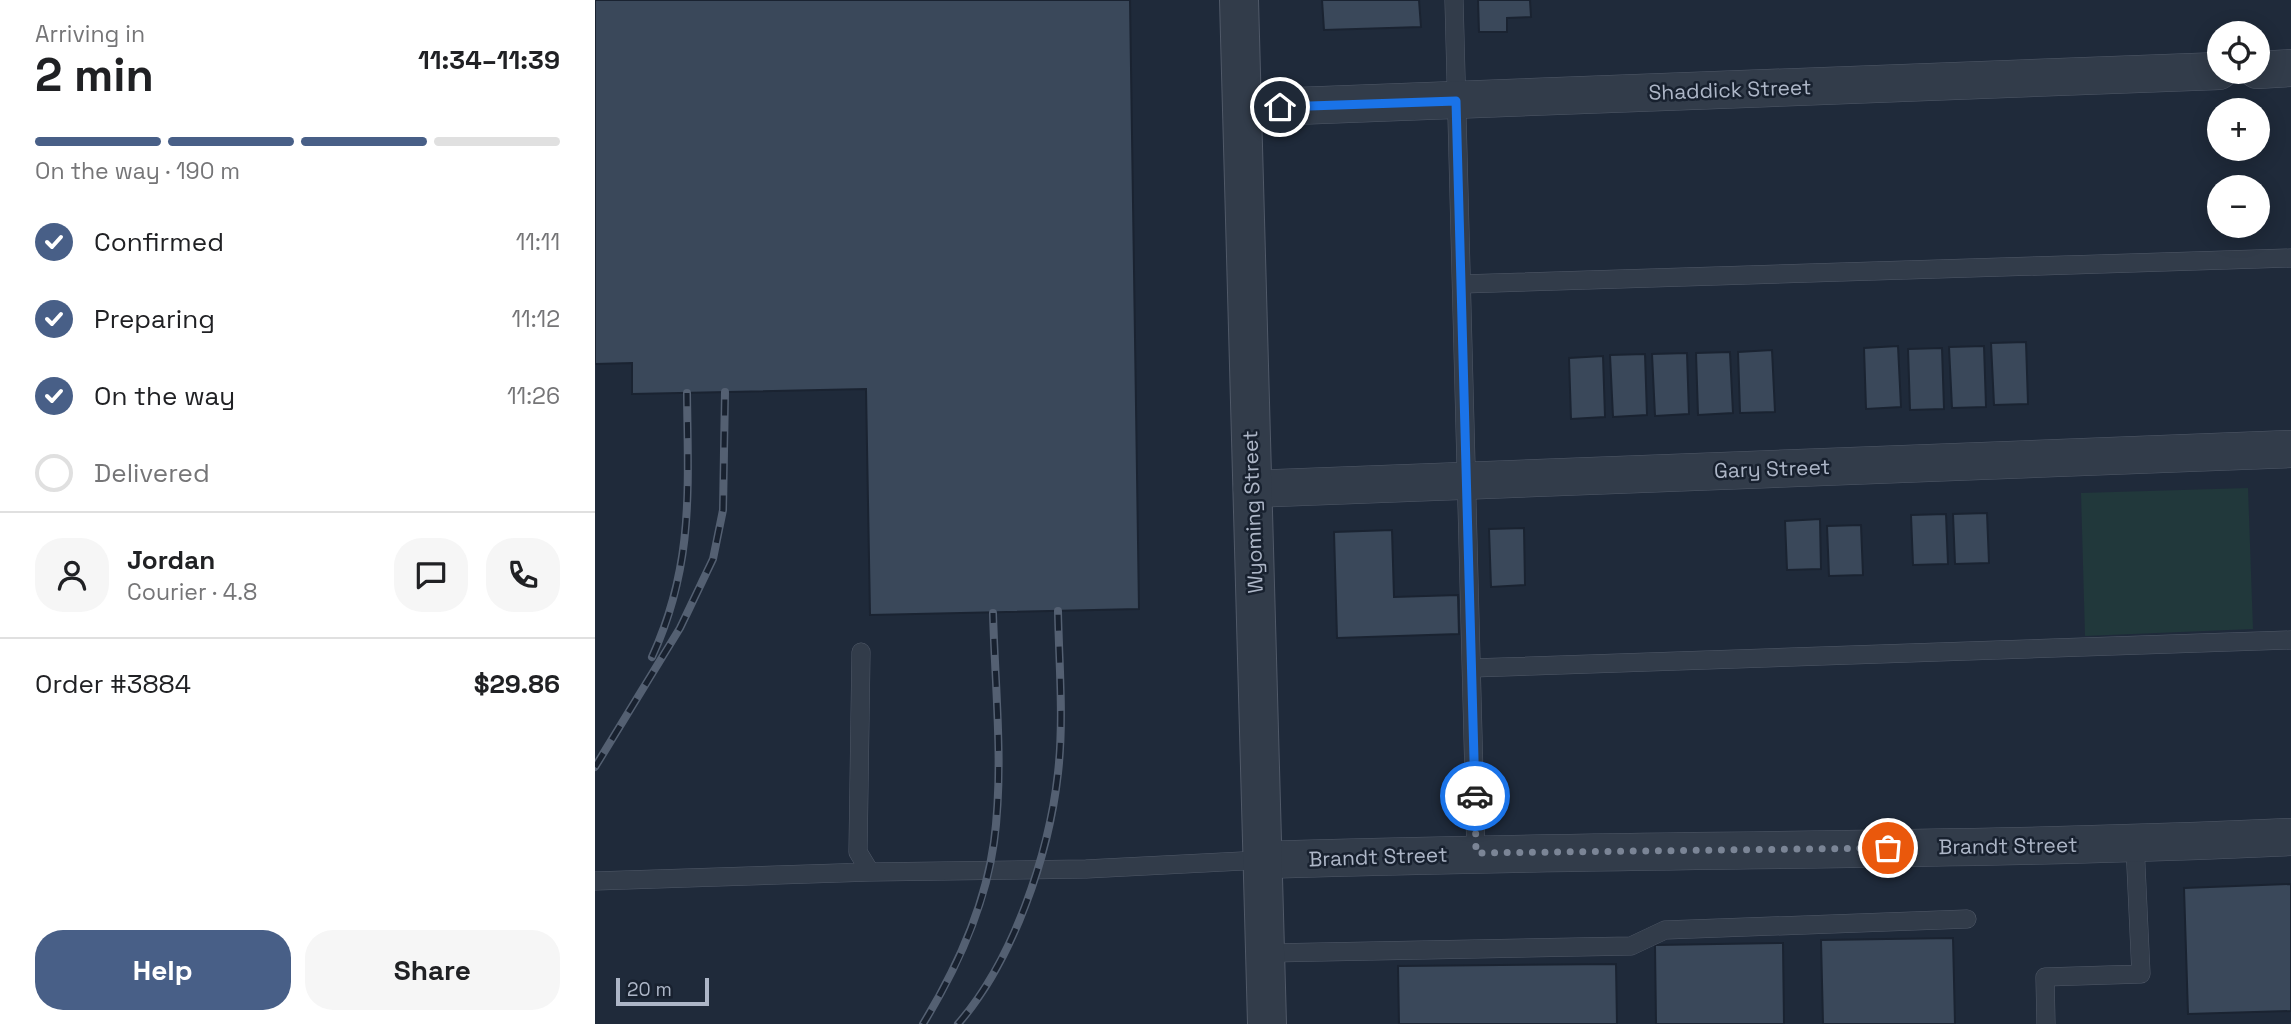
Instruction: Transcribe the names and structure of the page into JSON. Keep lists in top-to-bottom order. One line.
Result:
{"streets":{"street":["Shaddick Street","Gary Street","Wyoming Street","Brandt Street"]},"crossings":[["Shaddick Street","Wyoming Street"],["Gary Street","Wyoming Street"],["Wyoming Street","Brandt Street"]],"scale_bar":"20 m","page":{"heading":["2 min","Arriving in","11:34–11:39"],"panel":["Jordan","Courier · 4.8","Order #3884","$29.86"],"map_buttons":["+","−"],"bar":"On the way · 190 m","list":[["Confirmed","11:11"],["Preparing","11:12"],["On the way","11:26"],"Delivered"],"buttons":["Help","Share"],"scale":"20 m"}}
